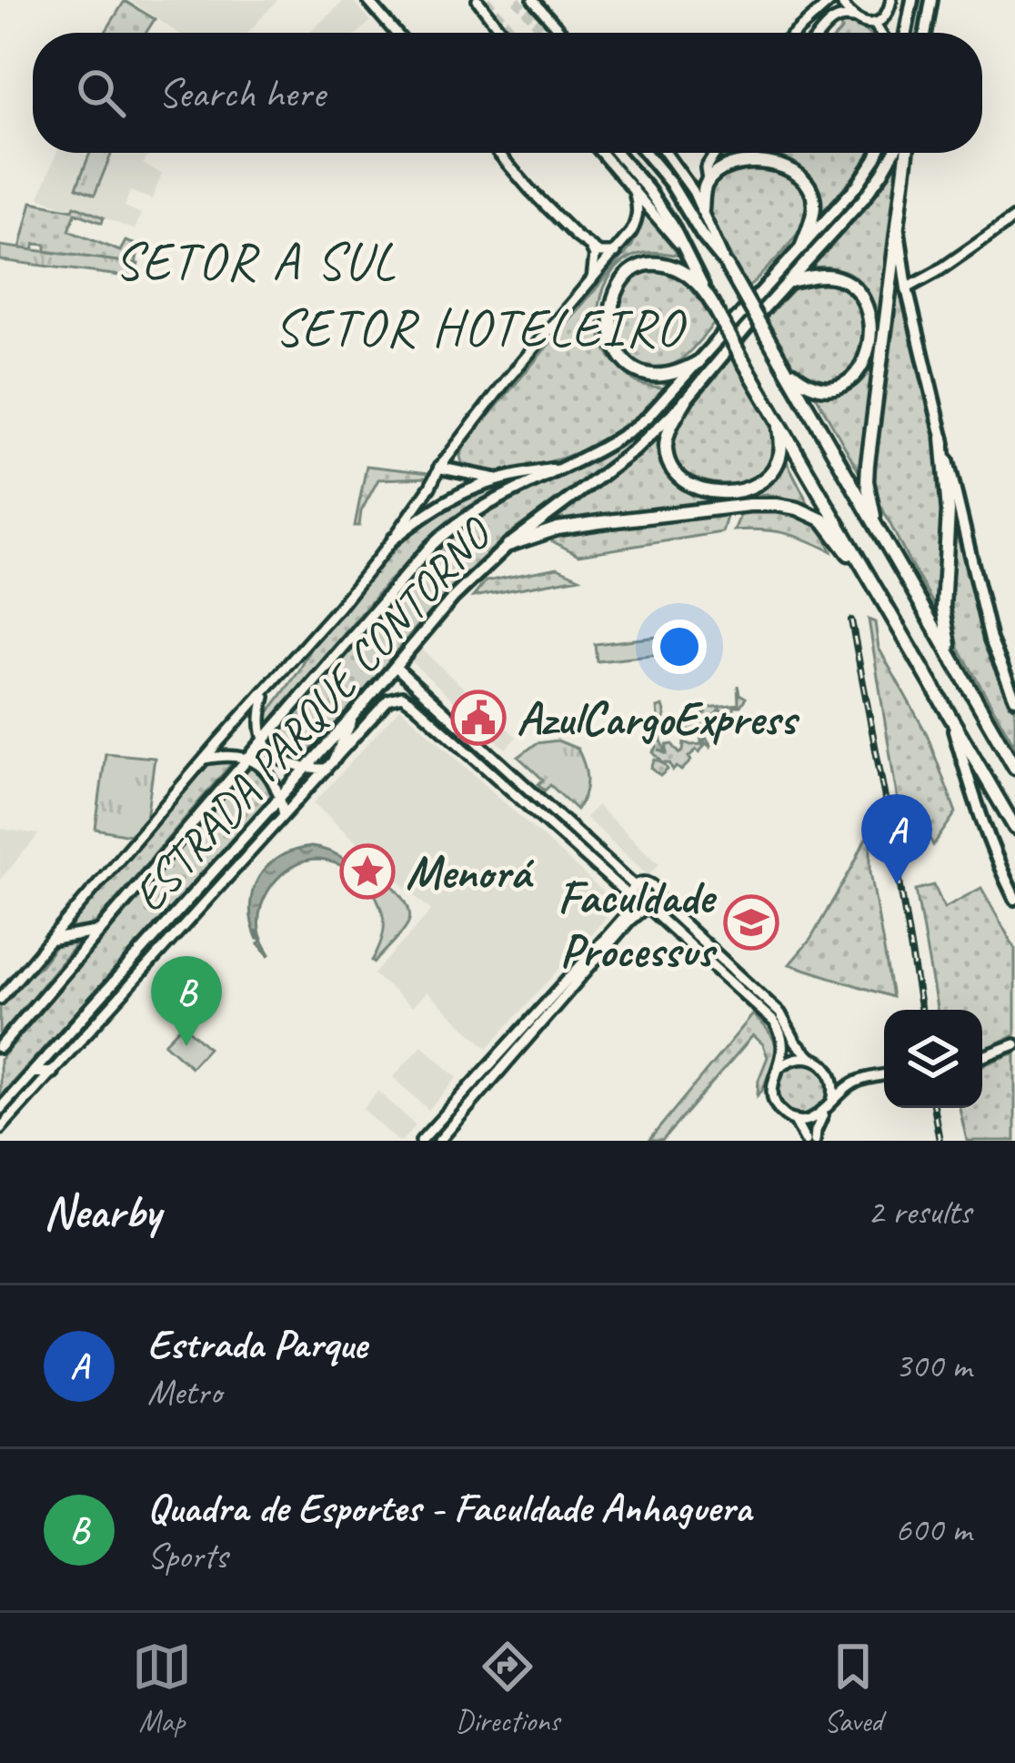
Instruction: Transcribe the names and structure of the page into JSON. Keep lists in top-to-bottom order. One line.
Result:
{"streets":{"main road":["ESTRADA PARQUE CONTORNO"]},"districts":["SETOR A SUL","SETOR HOTELEIRO"],"places":{"public building":["AzulCargoExpress"],"place":["Menorá"],"school or university":["Faculdade Processus"]},"page":{"search":"Search here","pins":["A","B"],"heading":["Nearby","2 results"],"list":[{"mark":"A","name":"Estrada Parque","note":"Metro","value":"300 m"},{"mark":"B","name":"Quadra de Esportes - Faculdade Anhaguera","note":"Sports","value":"600 m"}],"nav":["Map","Directions","Saved"]}}
